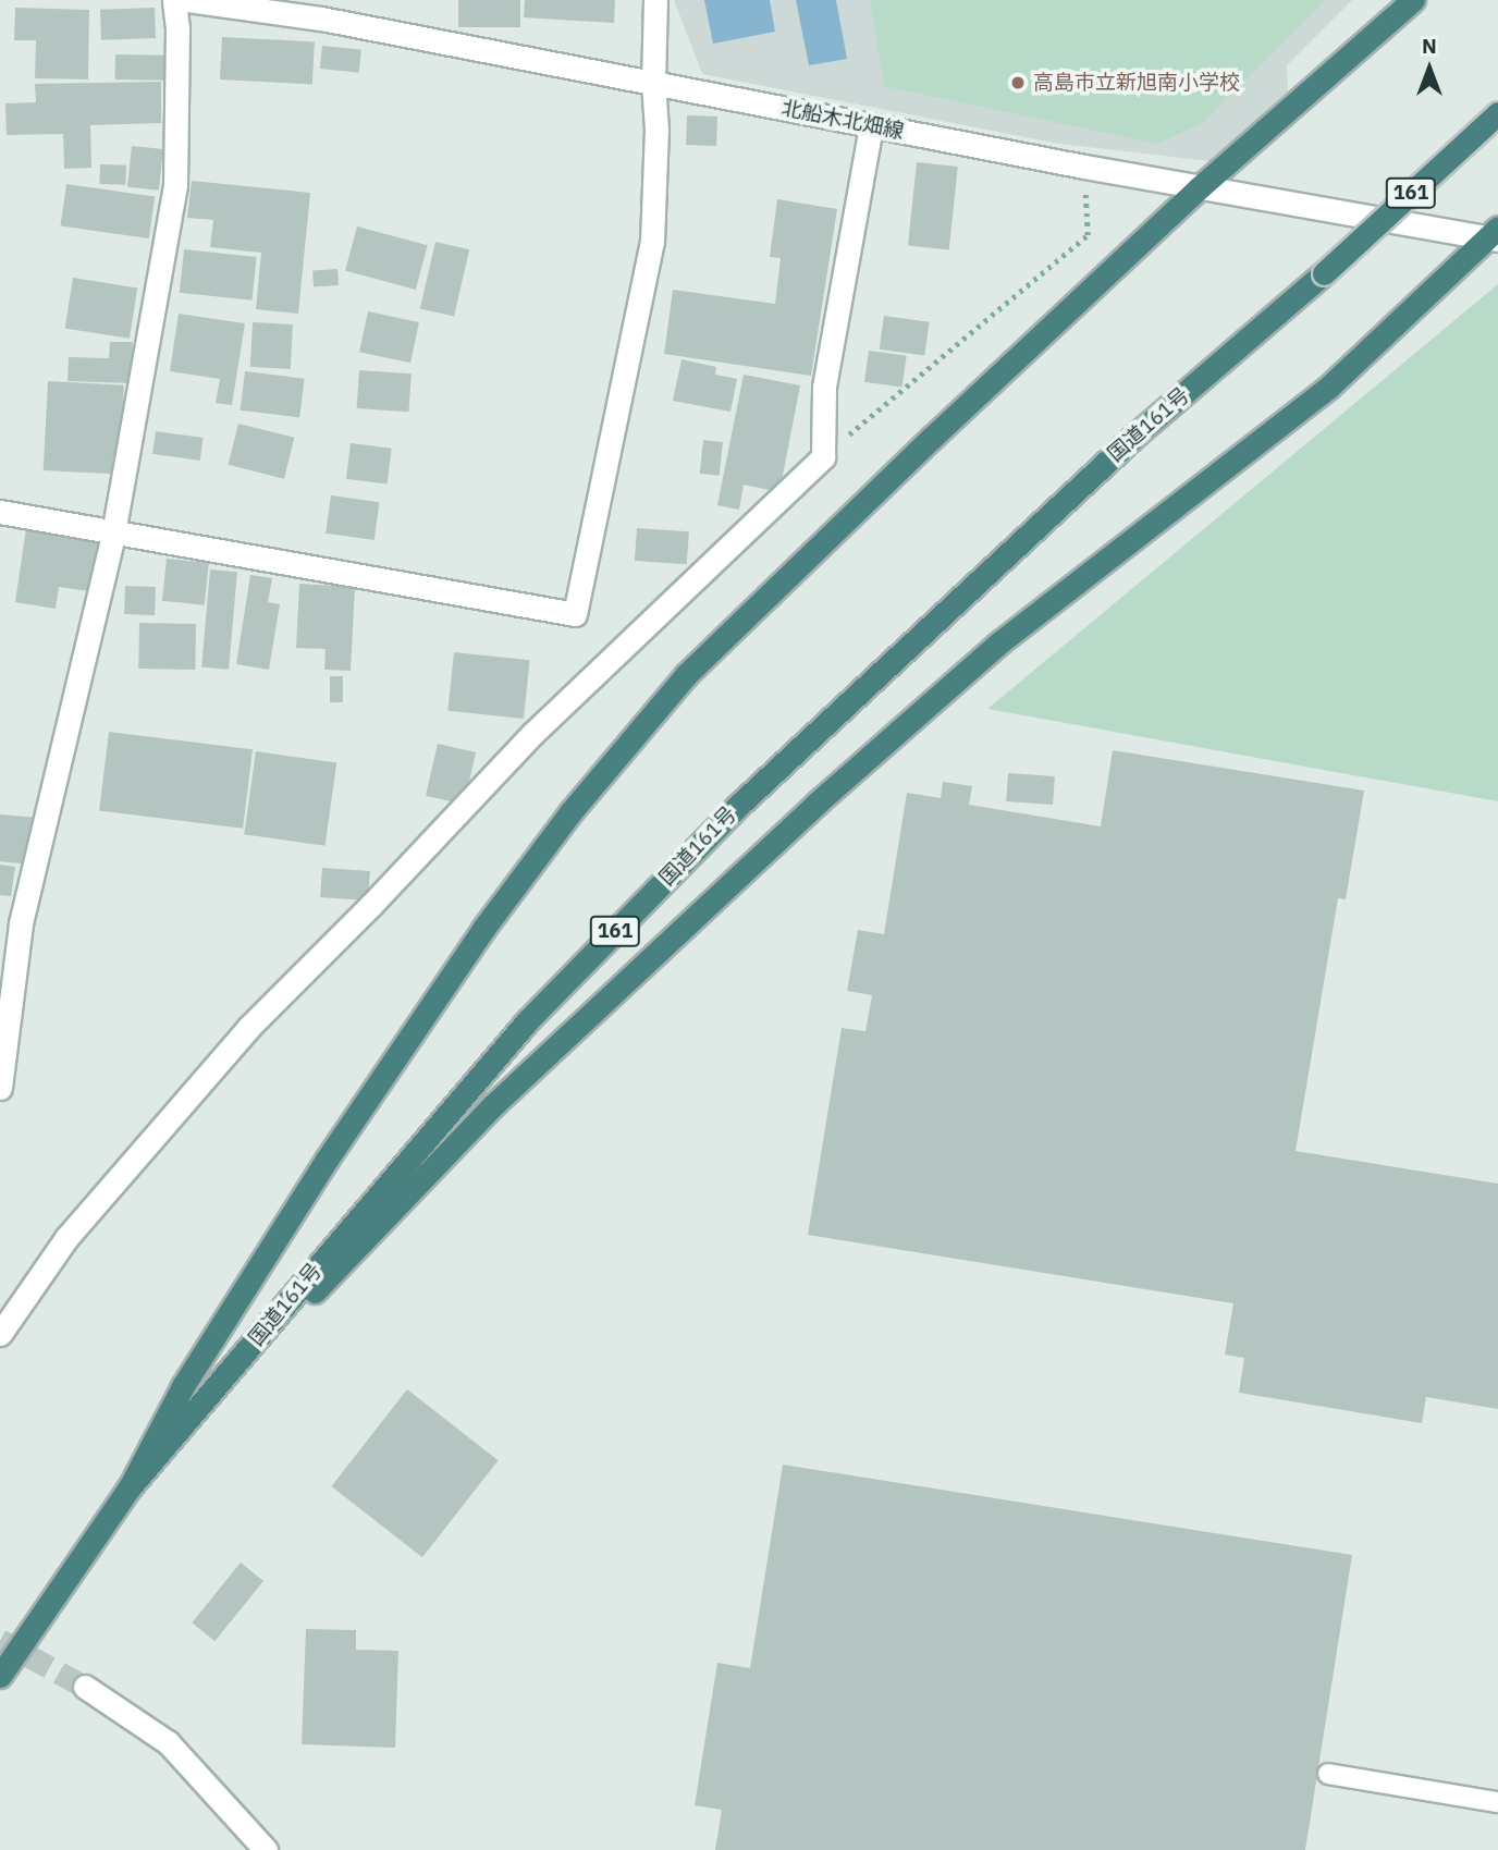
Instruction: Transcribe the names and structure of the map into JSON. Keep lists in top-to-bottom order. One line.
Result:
{"streets":{"highway":["161","国道161号"],"street":["北船木北畑線"]},"places":["高島市立新旭南小学校"],"north":"top"}
